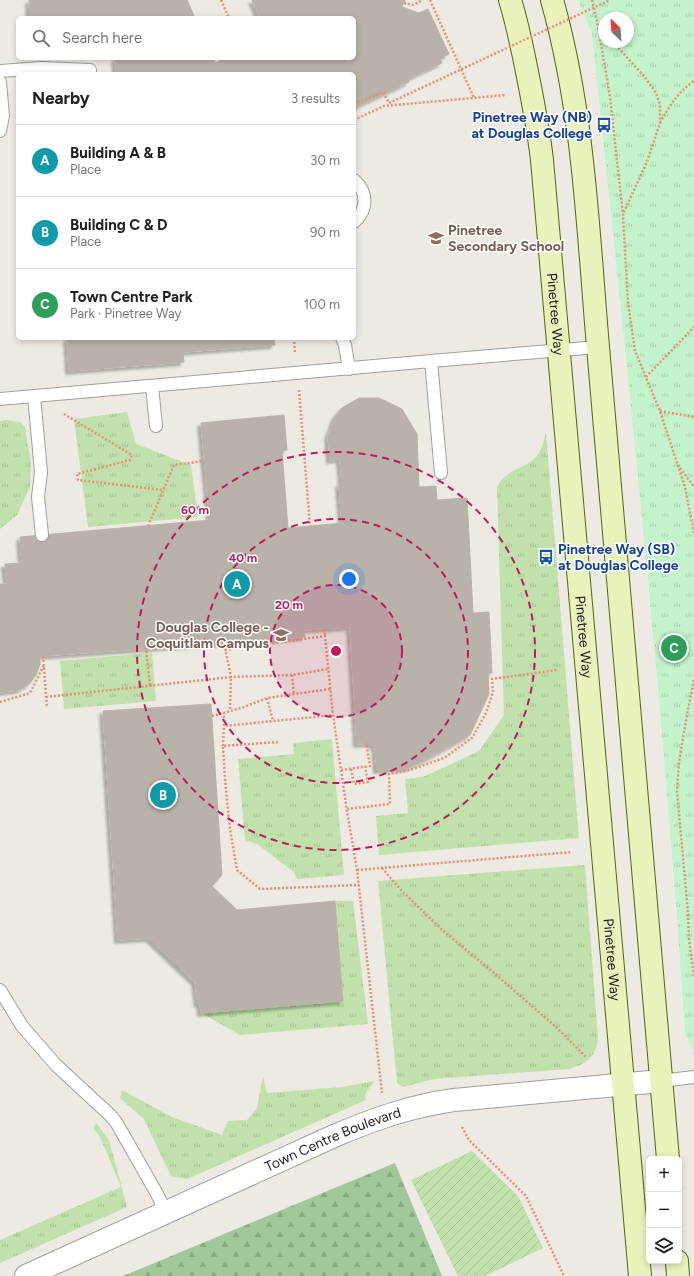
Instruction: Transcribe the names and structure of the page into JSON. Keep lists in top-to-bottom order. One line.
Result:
{"streets":{"main road":["Pinetree Way"],"street":["Town Centre Boulevard"]},"crossings":[["Pinetree Way","Town Centre Boulevard"]],"places":{"bus stop":["Pinetree Way (NB) at Douglas College","Pinetree Way (SB) at Douglas College"],"school or university":["Pinetree Secondary School","Douglas College - Coquitlam Campus"]},"north":"top left","page":{"search":"Search here","heading":["Nearby","3 results"],"list":[{"mark":"A","name":"Building A & B","note":"Place","value":"30 m"},{"mark":"B","name":"Building C & D","note":"Place","value":"90 m"},{"mark":"C","name":"Town Centre Park","note":"Park · Pinetree Way","value":"100 m"}],"pins":["A","C","B"],"map_buttons":["+","−"]},"rings":["60 m","40 m","20 m"]}
